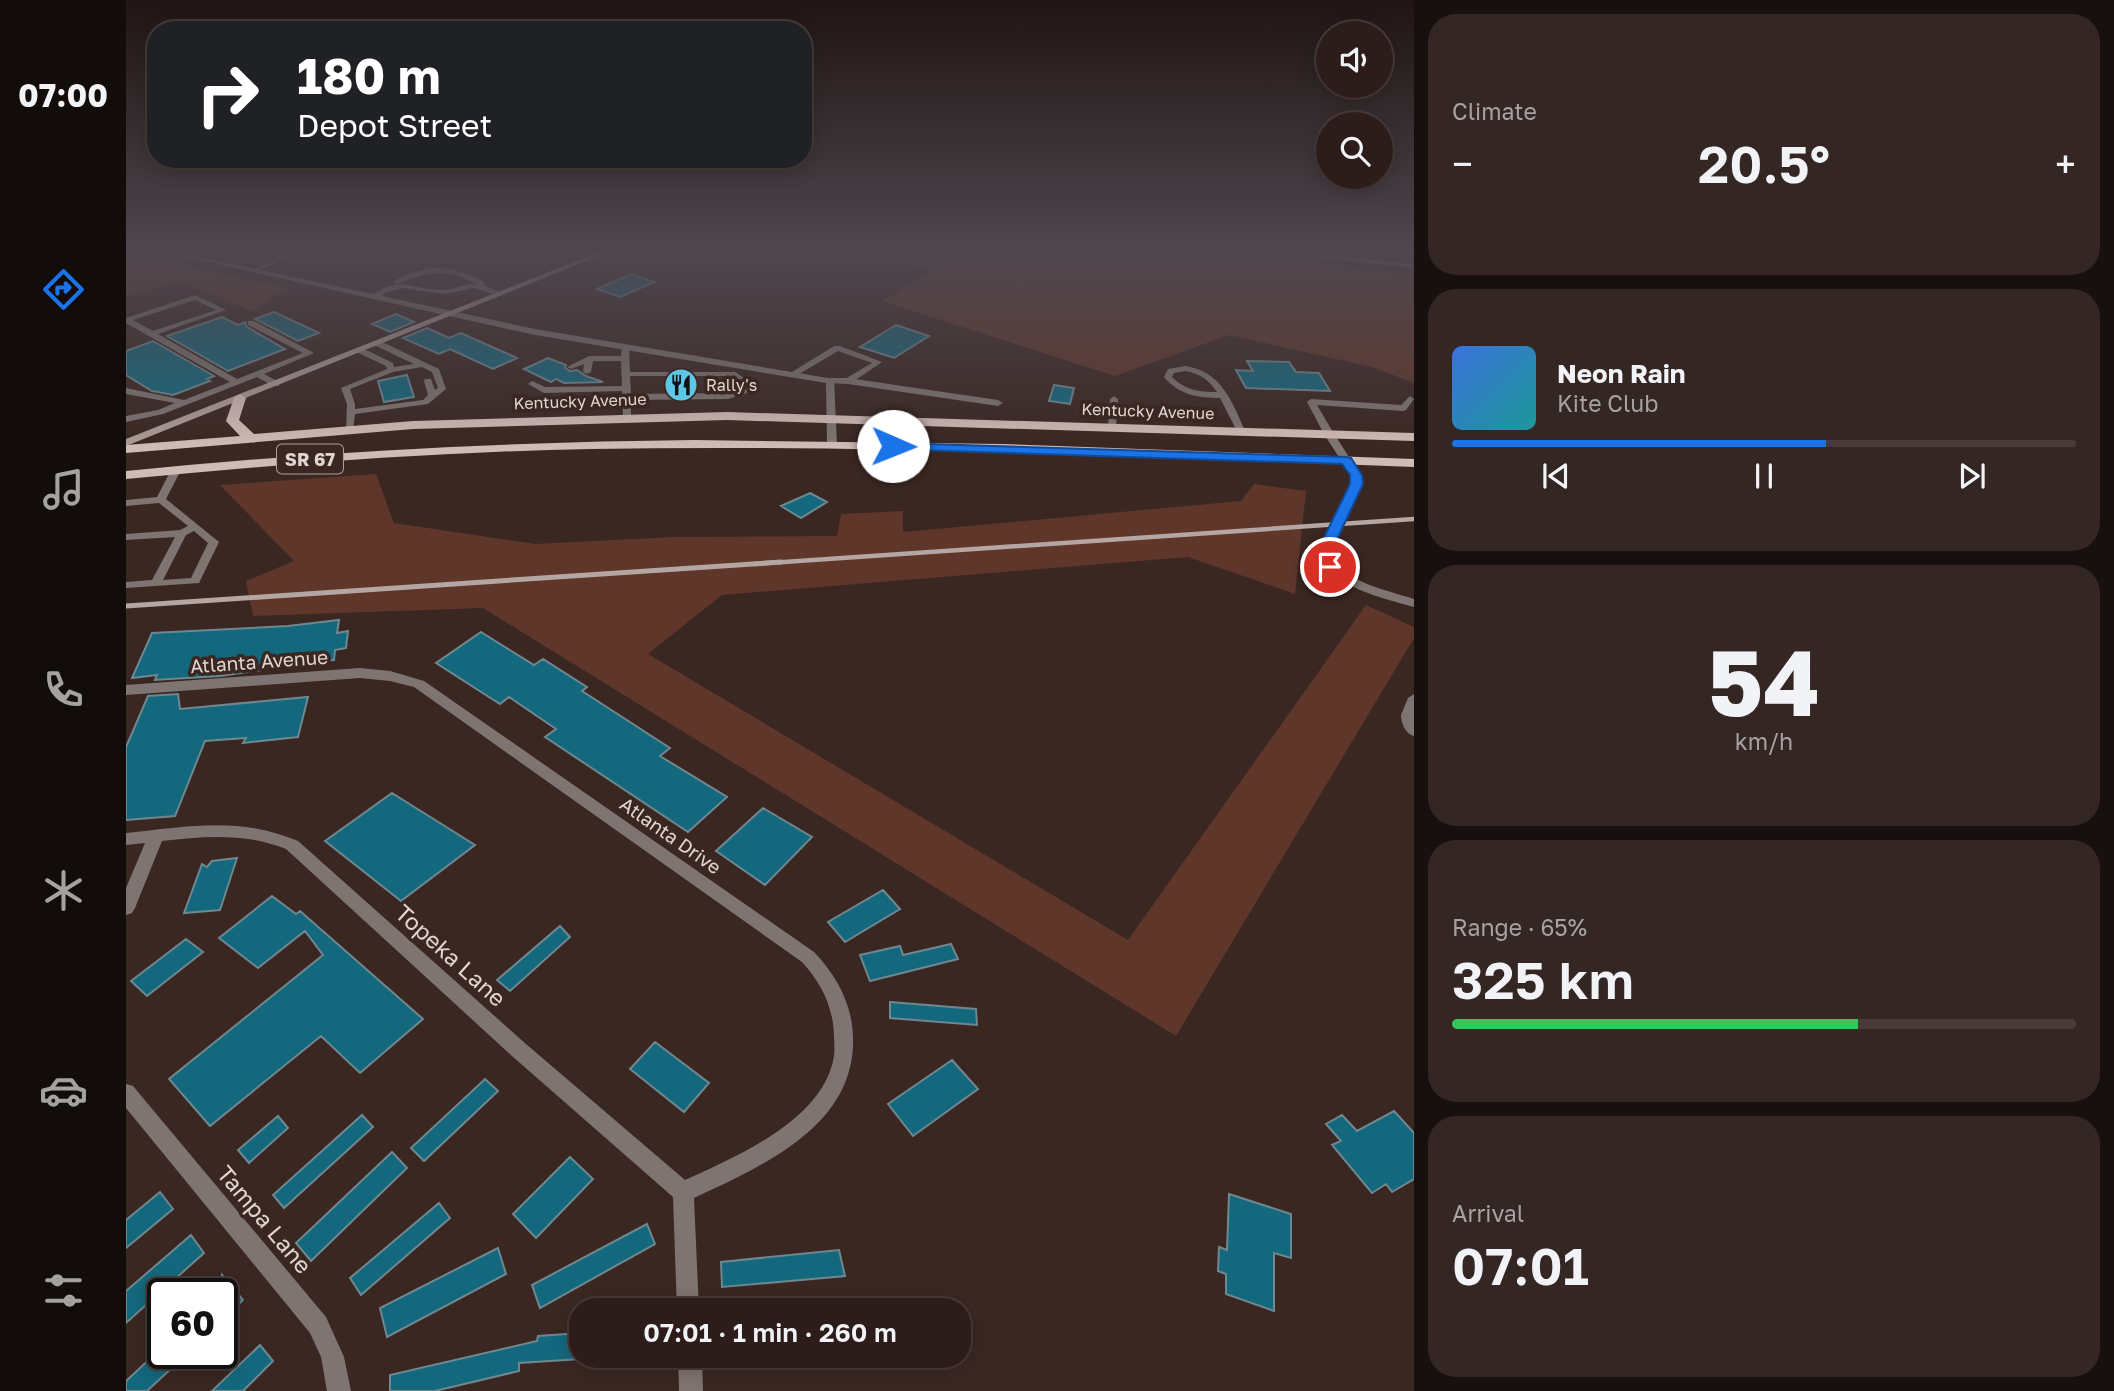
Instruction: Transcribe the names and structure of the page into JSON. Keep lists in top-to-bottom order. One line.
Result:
{"streets":{"main road":["Kentucky Avenue","SR 67"],"street":["Atlanta Avenue","Atlanta Drive","Topeka Lane","Tampa Lane"]},"crossings":[["Atlanta Avenue","Atlanta Drive"],["Atlanta Drive","Topeka Lane"]],"places":{"restaurant":["Rally's"]},"page":{"tabs":"07:00","tile":["Climate",["54","km/h"],["Range · 65%","325 km"],["Arrival","07:01"]],"turn":["180 m","Depot Street"],"heat":["−","20.5°","+"],"song":["Neon Rain","Kite Club"],"limit":"60","trip":"07:01 · 1 min · 260 m"}}
